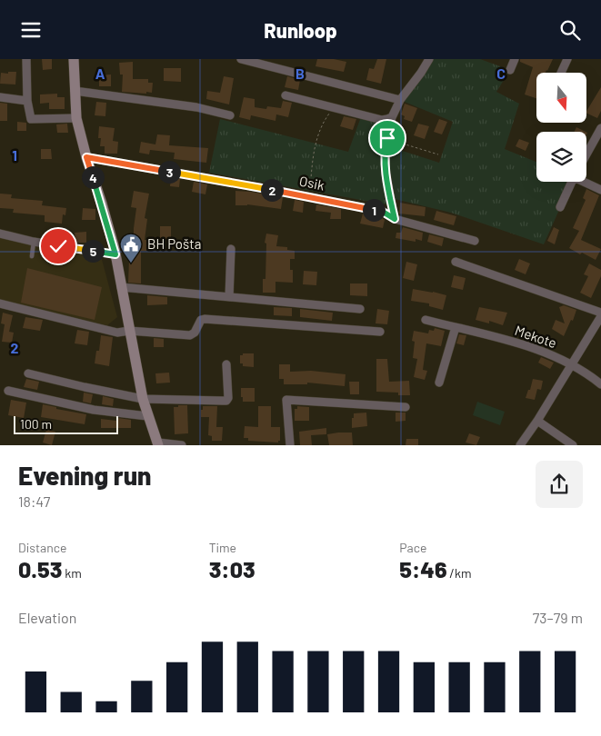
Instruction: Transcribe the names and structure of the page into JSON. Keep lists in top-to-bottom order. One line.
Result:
{"streets":{"street":["Osik","Mekote"]},"places":{"public building":["BH Pošta"]},"scale_bar":"100 m","north":"bottom","page":{"header":"Runloop","pins":["3","4","2","1","5"],"scale":"100 m","heading":["Evening run","18:47"],"stats":[["Distance","0.53 km"],["Time","3:03"],["Pace","5:46 /km"]],"chart":["Elevation","73–79 m"]},"grid":{"columns":["A","B","C"],"rows":["1","2"]}}
